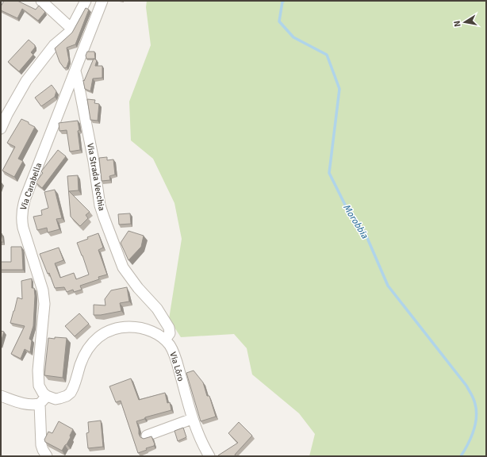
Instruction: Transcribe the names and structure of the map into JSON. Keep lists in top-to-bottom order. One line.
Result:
{"streets":{"street":["Via Strada Vecchia","Via Carabella","Via Lôro"]},"crossings":[["Via Strada Vecchia","Via Carabella"],["Via Strada Vecchia","Via Lôro"],["Via Carabella","Via Lôro"]],"water":["Morobbia"],"north":"left"}
